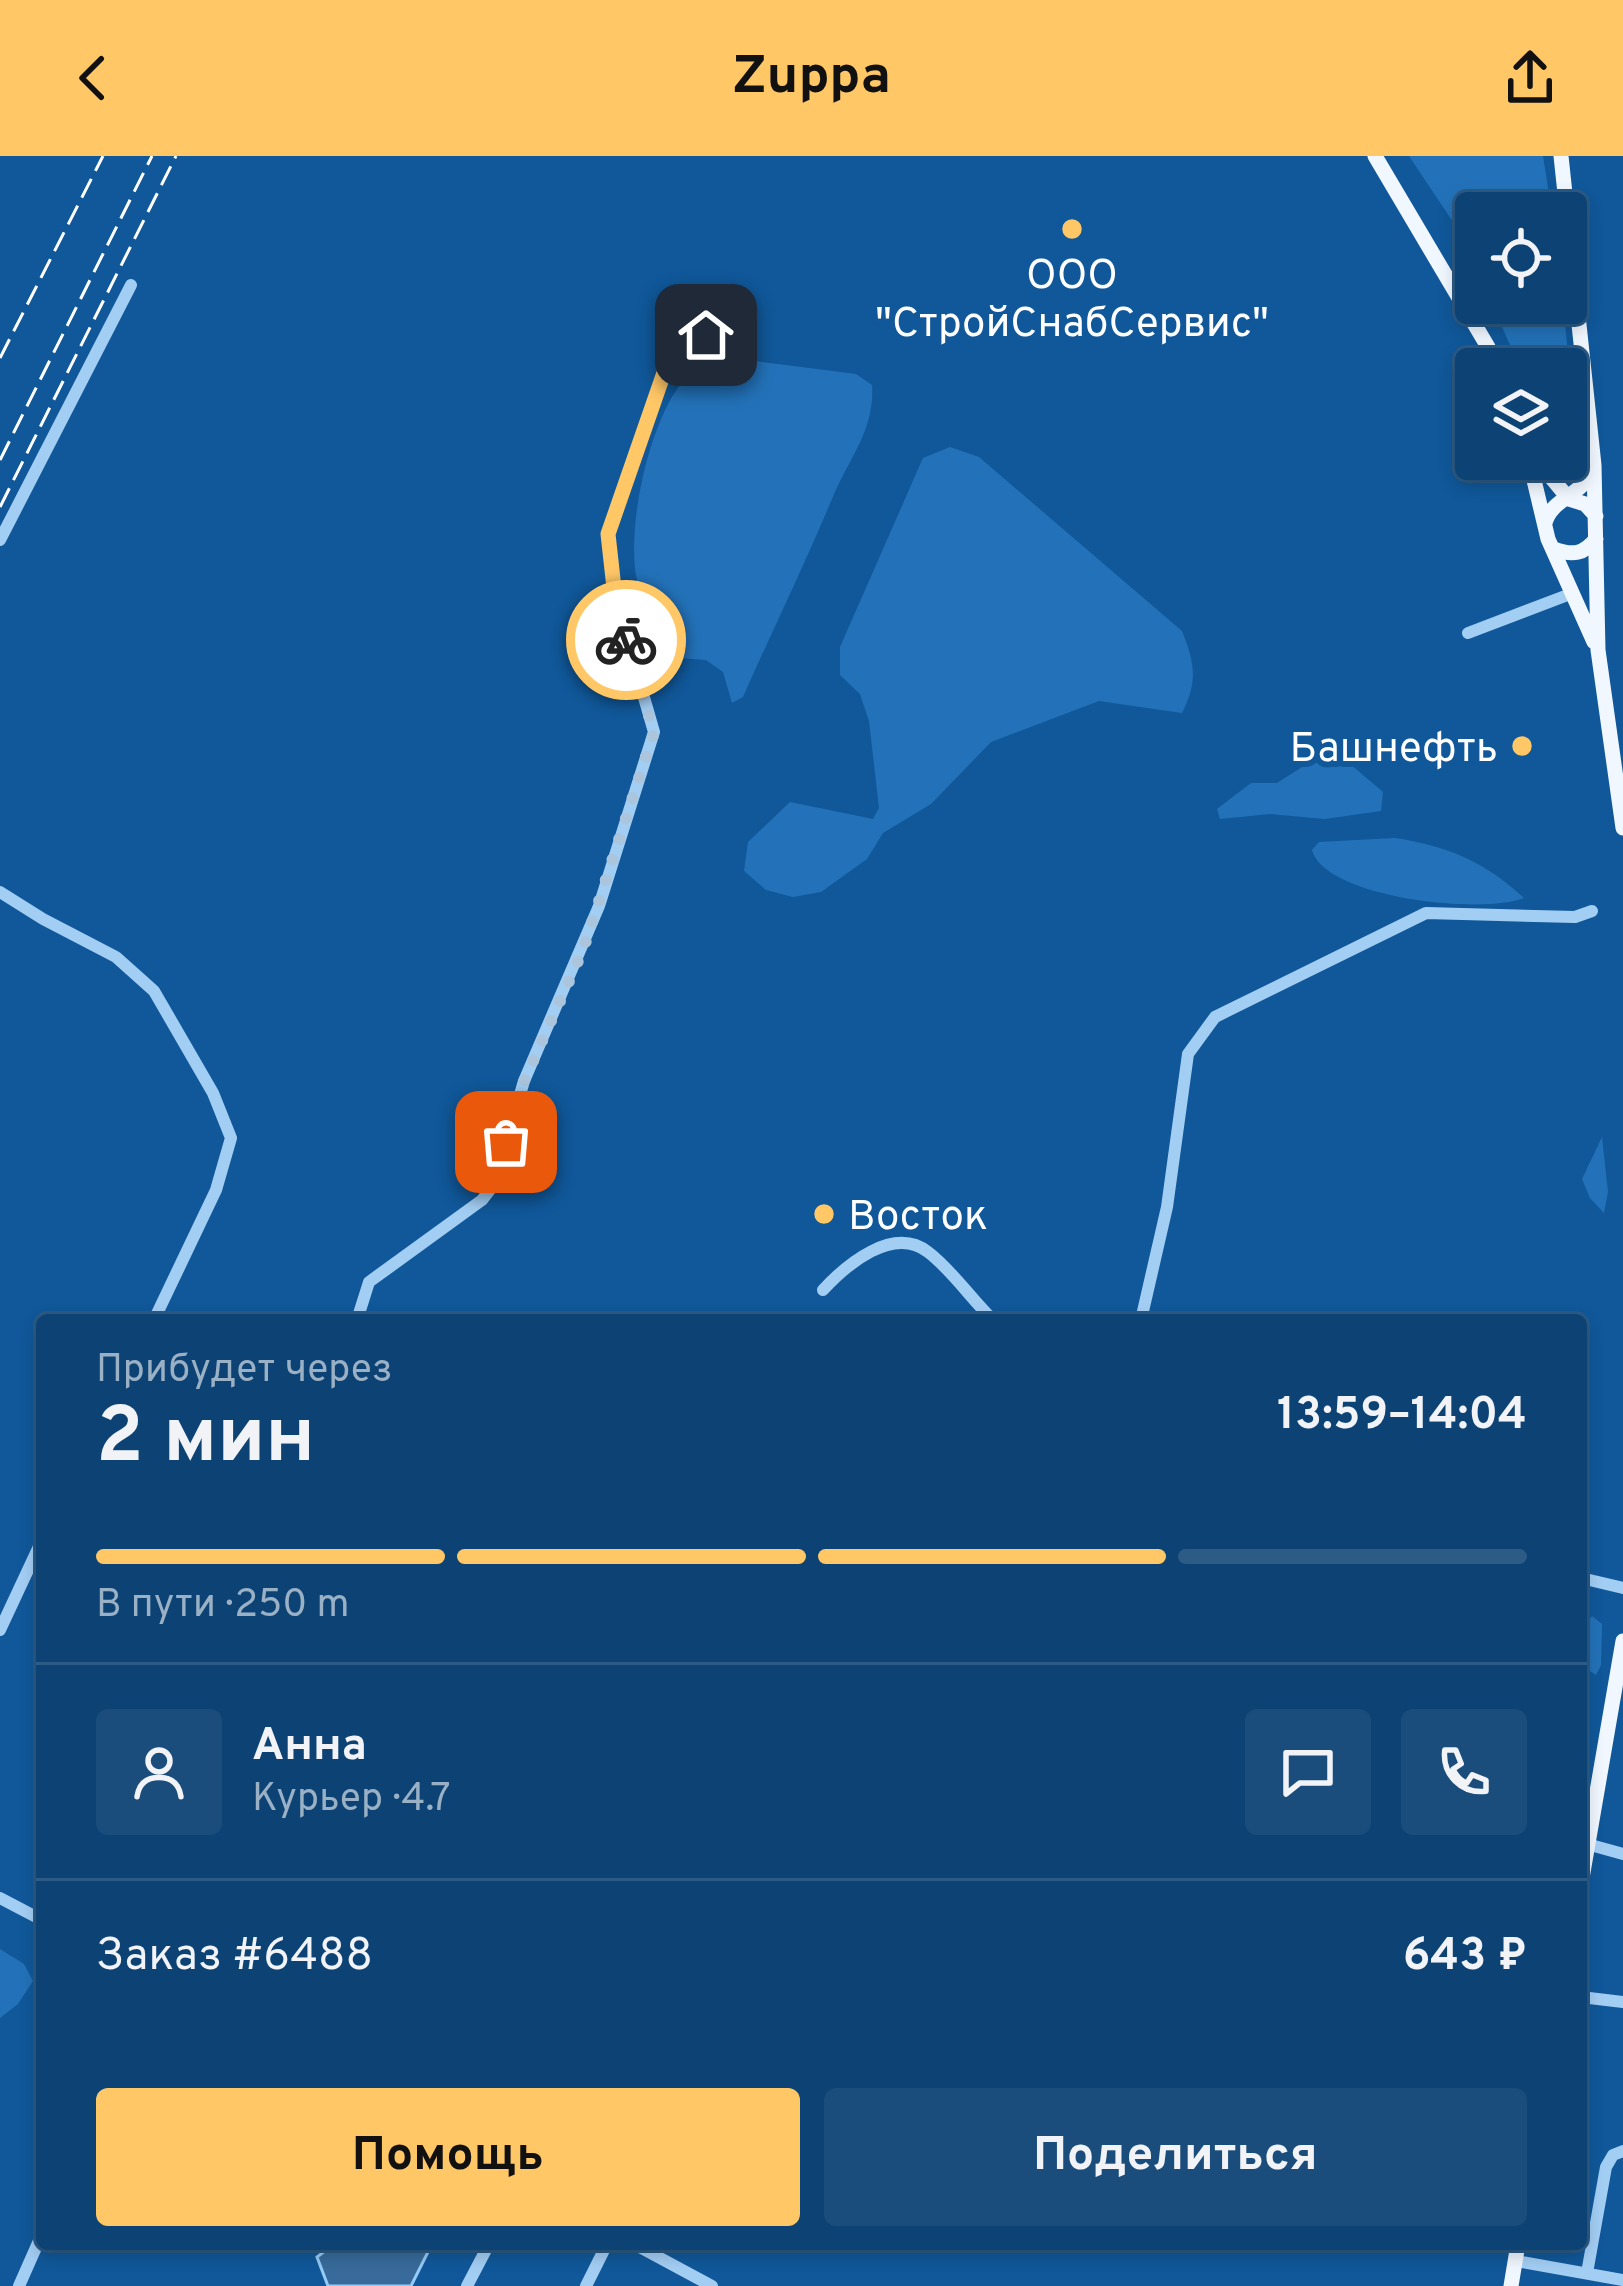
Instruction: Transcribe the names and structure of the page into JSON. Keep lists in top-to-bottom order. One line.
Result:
{"places":["ООО \"СтройСнабСервис\"","Башнефть","Восток"],"page":{"header":"Zuppa","heading":["2 мин","Прибудет через","13:59–14:04"],"panel":["Анна","Курьер · 4.7","Заказ #6488","643 ₽"],"bar":"В пути · 250 m","buttons":["Помощь","Поделиться"]}}
